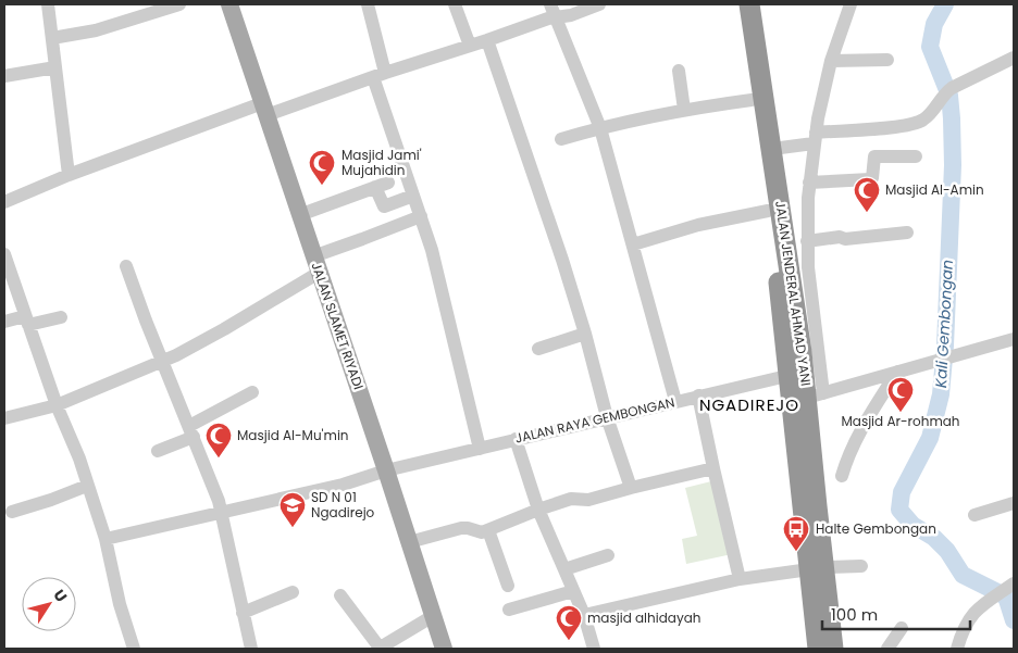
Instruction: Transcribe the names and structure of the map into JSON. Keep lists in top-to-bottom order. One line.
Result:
{"streets":{"highway":["JALAN JENDERAL AHMAD YANI"],"main road":["JALAN SLAMET RIYADI"],"street":["JALAN RAYA GEMBONGAN"]},"crossings":[["JALAN JENDERAL AHMAD YANI","JALAN RAYA GEMBONGAN"],["JALAN SLAMET RIYADI","JALAN RAYA GEMBONGAN"]],"districts":["NGADIREJO"],"water":["Kali Gembongan"],"places":{"mosque":["Masjid Jami' Mujahidin","Masjid Al-Amin","Masjid Ar-rohmah","Masjid Al-Mu'min","masjid alhidayah"],"school or university":["SD N 01 Ngadirejo"],"bus stop":["Halte Gembongan"]},"scale_bar":"100 m","north":"top right"}
